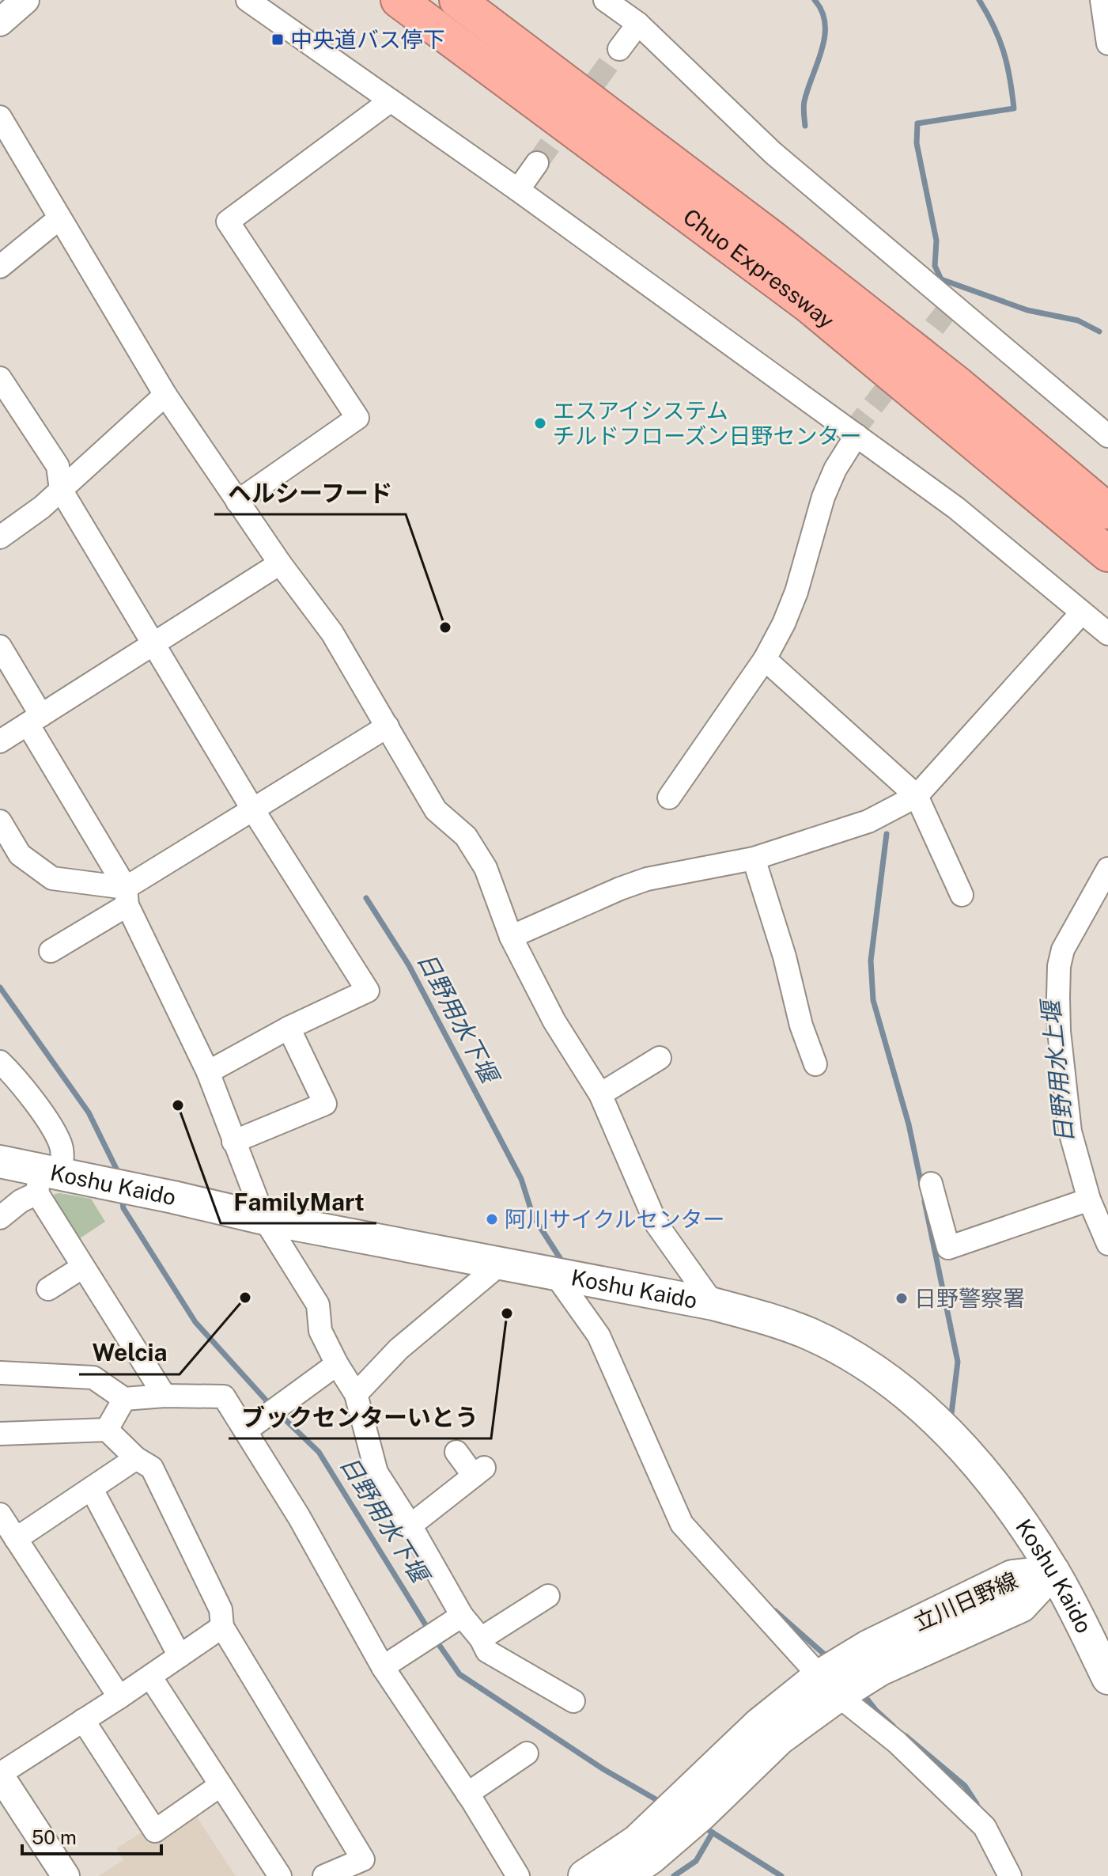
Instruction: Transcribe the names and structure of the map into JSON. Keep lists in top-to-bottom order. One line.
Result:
{"streets":{"highway":["Chuo Expressway"],"main road":["Koshu Kaido","立川日野線"]},"crossings":[["Koshu Kaido","立川日野線"]],"water":["日野用水下堰","日野用水上堰"],"places":{"transit":["中央道バス停下"],"other":["エスアイシステム チルドフローズン日野センター","ヘルシーフード","FamilyMart","阿川サイクルセンター","Welcia","日野警察署","ブックセンターいとう"]},"scale_bar":"50 m"}
